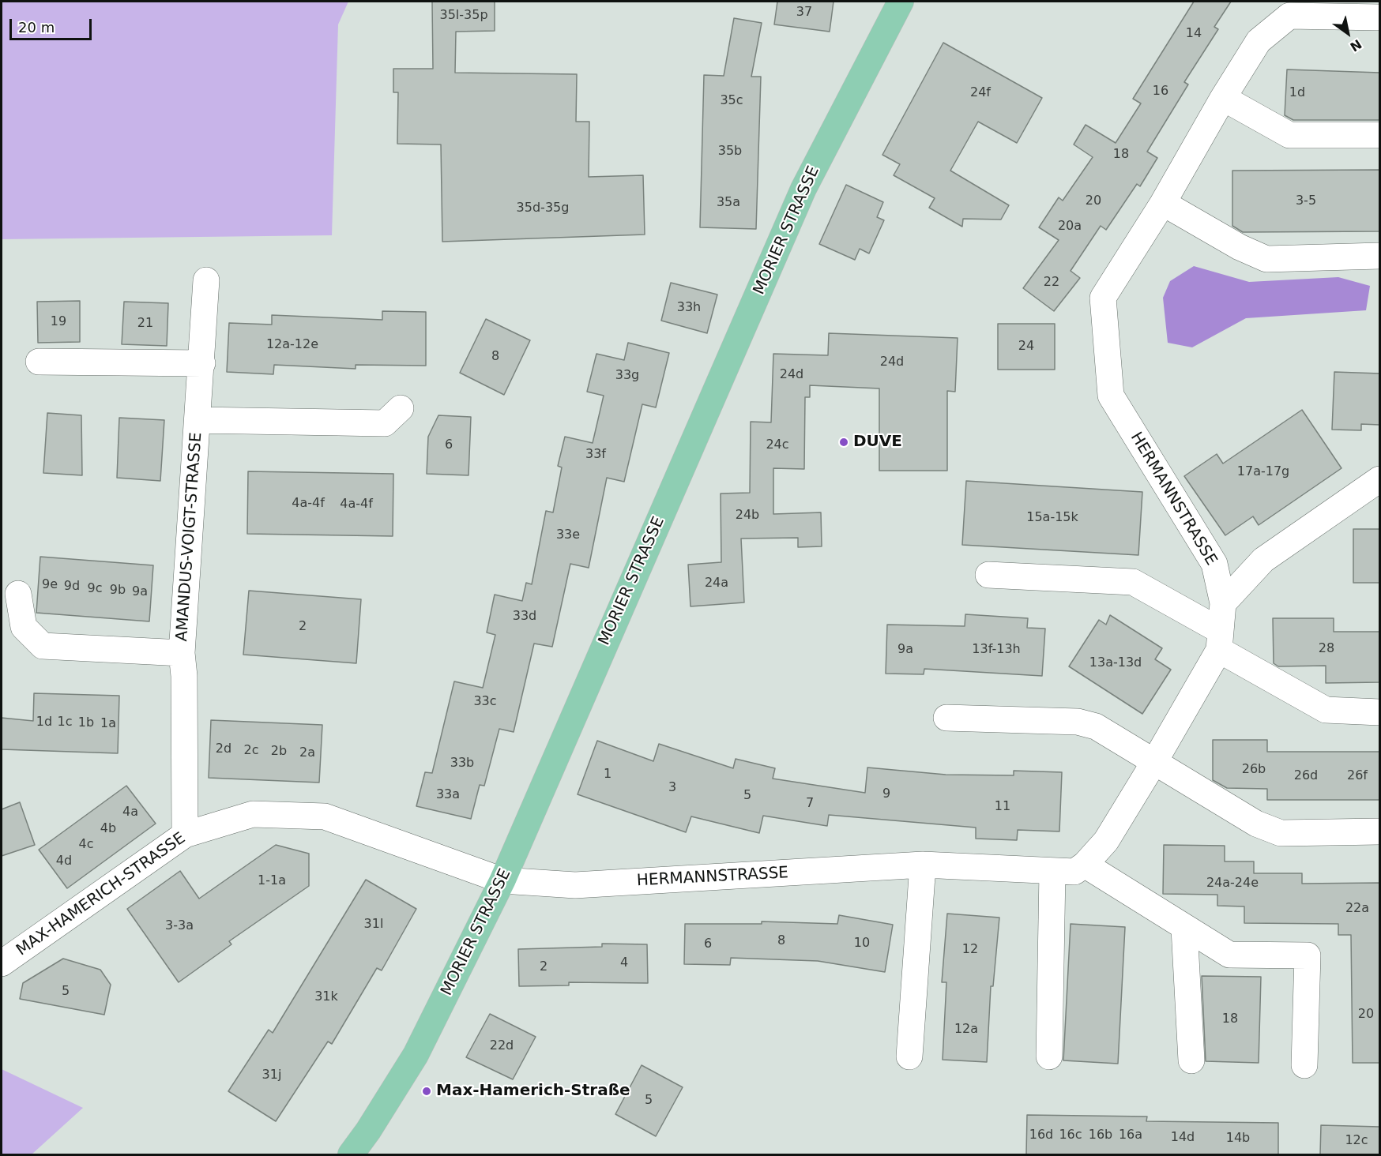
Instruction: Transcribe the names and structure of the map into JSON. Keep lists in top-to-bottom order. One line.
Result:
{"streets":{"main road":["MORIER STRASSE"],"street":["HERMANNSTRASSE","AMANDUS-VOIGT-STRASSE","MAX-HAMERICH-STRASSE"]},"crossings":[["MORIER STRASSE","HERMANNSTRASSE"],["MORIER STRASSE","MAX-HAMERICH-STRASSE"],["HERMANNSTRASSE","MAX-HAMERICH-STRASSE"],["AMANDUS-VOIGT-STRASSE","MAX-HAMERICH-STRASSE"]],"places":["DUVE","Max-Hamerich-Straße"],"house_numbers":["37","35l-35p","14","16","24f","1d","35c","35b","18","20","3-5","35a","35d-35g","20a","22","33h","19","21","12a-12e","24","8","24d","24d","33g","6","24c","33f","17a-17g","4a-4f","4a-4f","24b","15a-15k","33e","24a","9e","9d","9c","9b","9a","33d","2","28","9a","13f-13h","13a-13d","33c","1d","1c","1b","1a","2d","2c","2b","2a","33b","26b","1","26d","26f","3","9","33a","5","7","11","4a","4b","4c","4d","1-1a","24a-24e","22a","31l","3-3a","8","10","6","12","4","2","5","31k","20","18","12a","22d","31j","5","16d","16c","16b","16a","14d","14b","12c"],"scale_bar":"20 m","north":"bottom right"}
